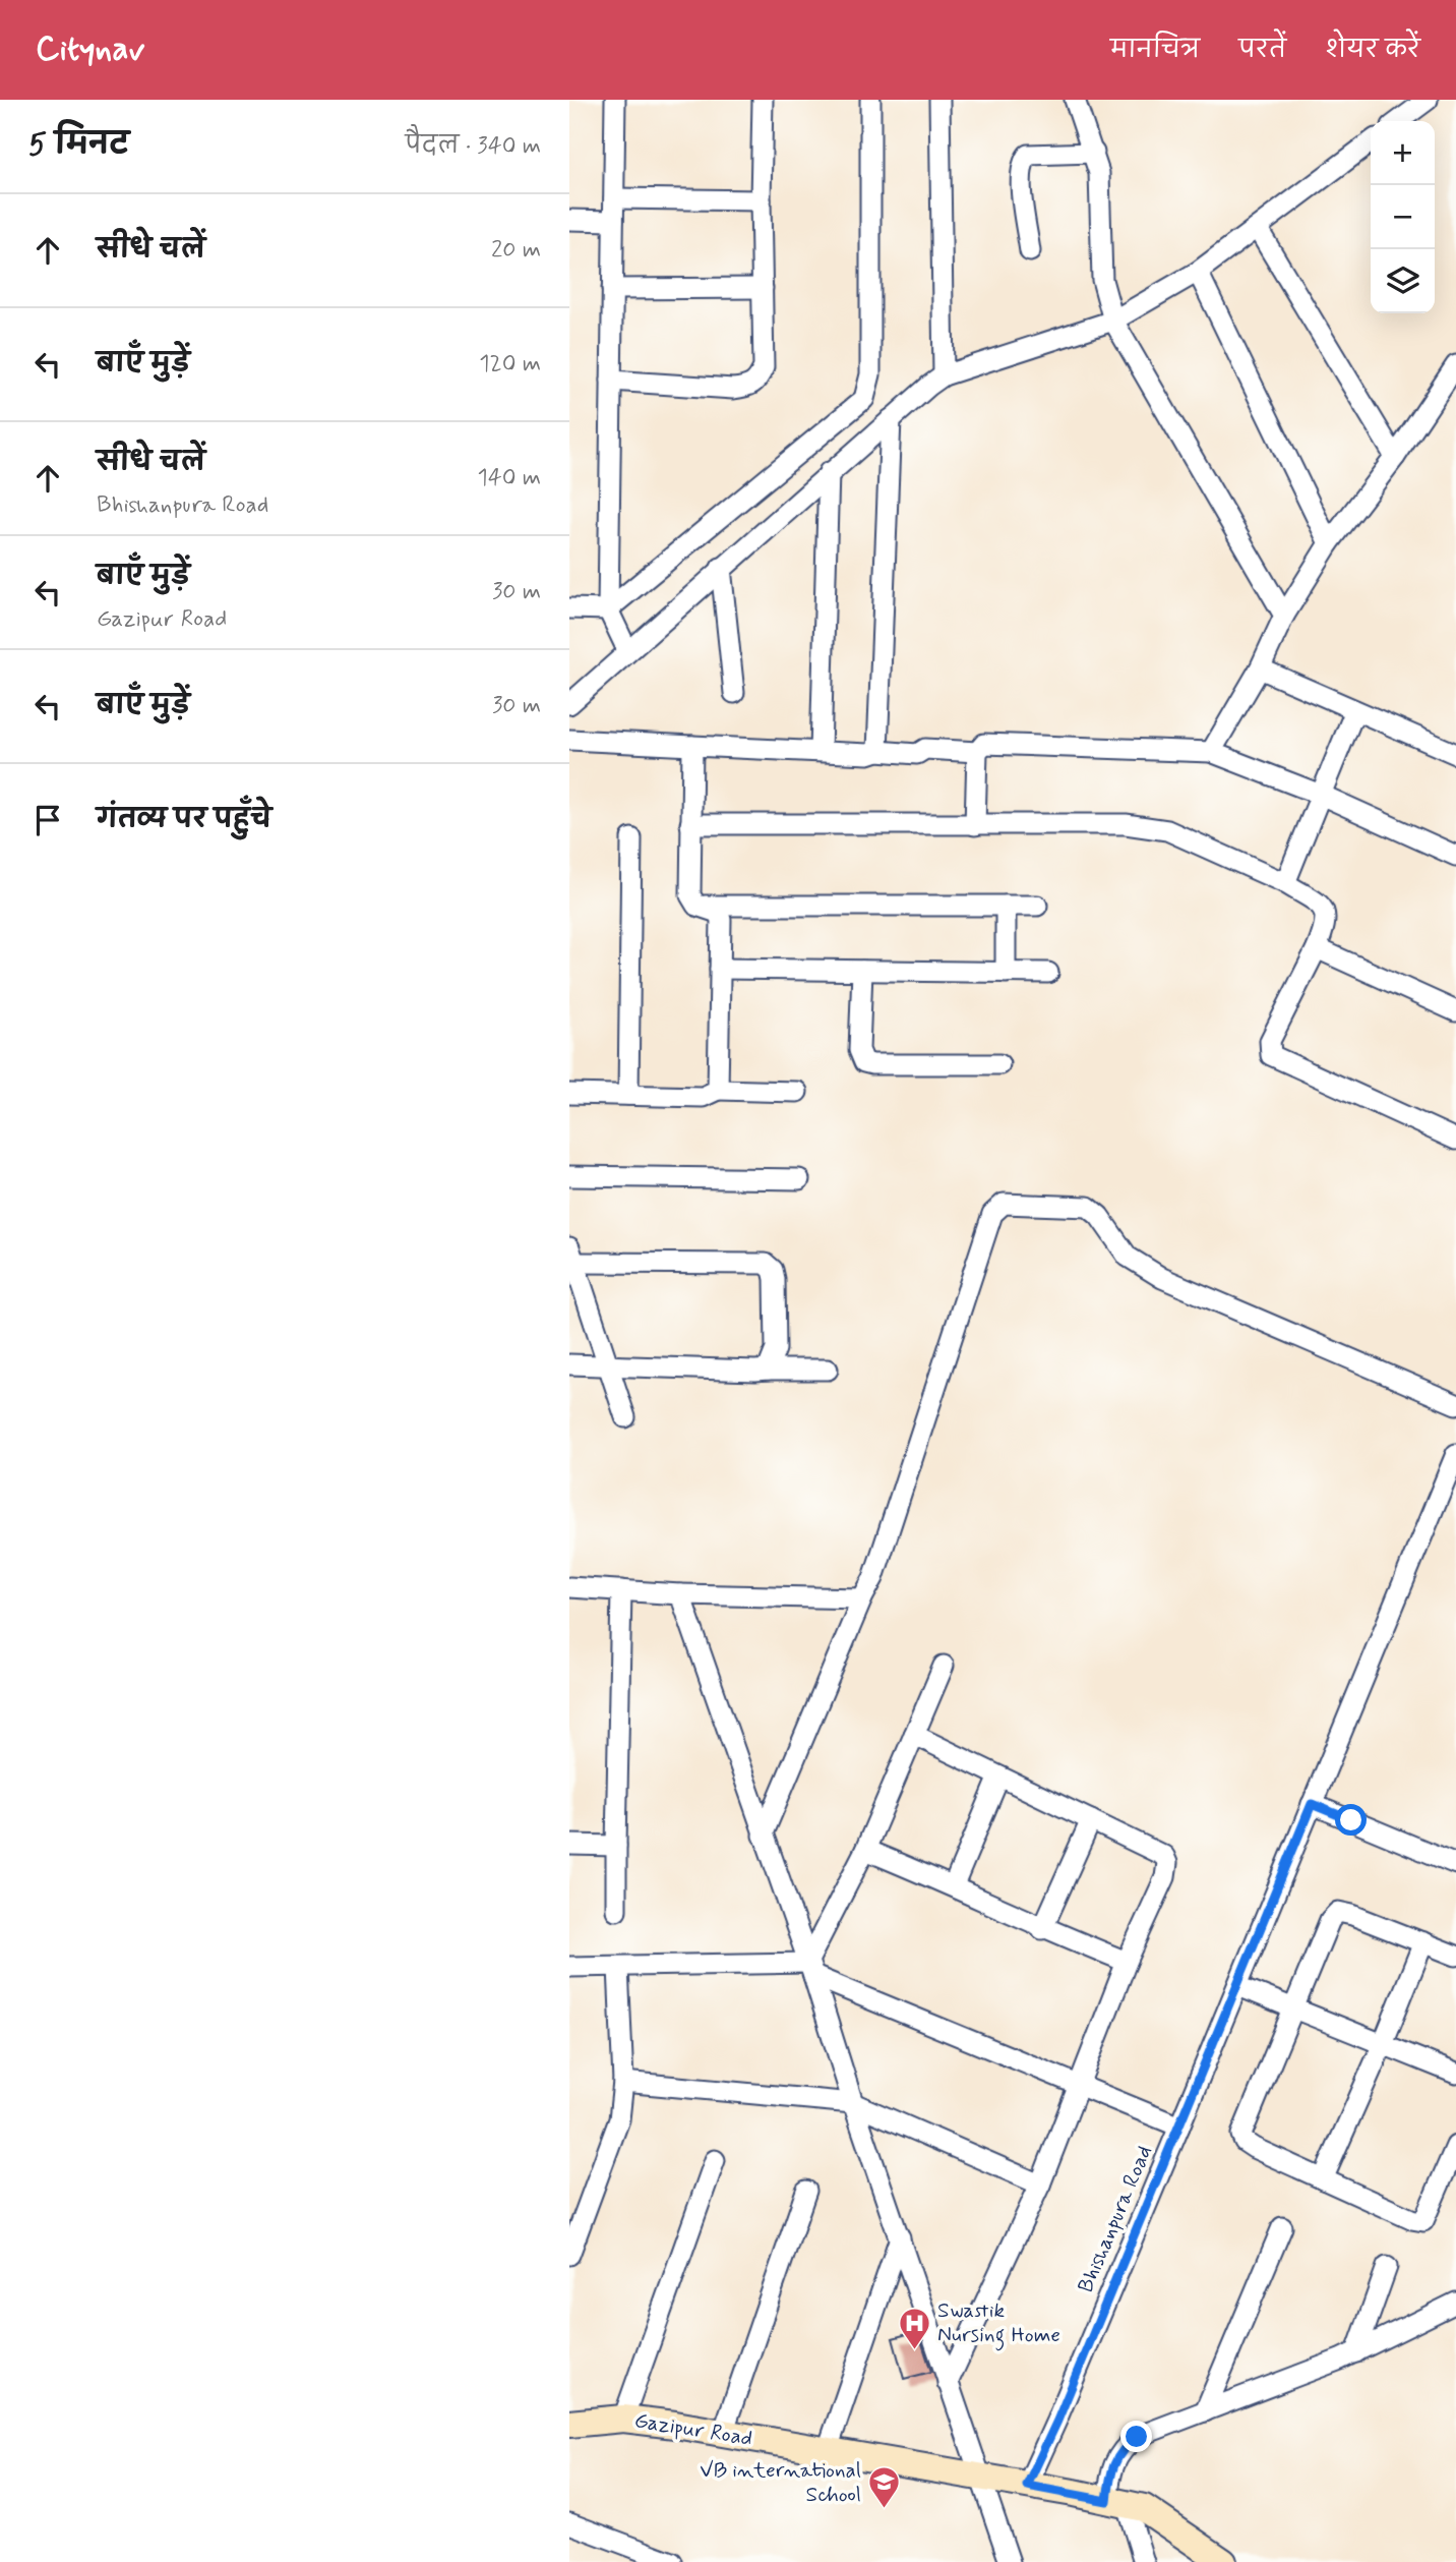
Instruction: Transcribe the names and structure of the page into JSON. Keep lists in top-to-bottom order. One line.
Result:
{"streets":{"street":["Bhishanpura Road","Gazipur Road"]},"crossings":[["Bhishanpura Road","Gazipur Road"]],"places":{"hospital":["Swastik Nursing Home"],"school or university":["VB international School"]},"page":{"header":"Citynav","nav":["मानचित्र","परतें","शेयर करें"],"heading":["5 मिनट","पैदल · 340 m"],"map_buttons":["+","−"],"list":[["सीधे चलें","20 m"],["बाएँ मुड़ें","120 m"],["सीधे चलें","Bhishanpura Road","140 m"],["बाएँ मुड़ें","Gazipur Road","30 m"],["बाएँ मुड़ें","30 m"],"गंतव्य पर पहुँचे"]}}
